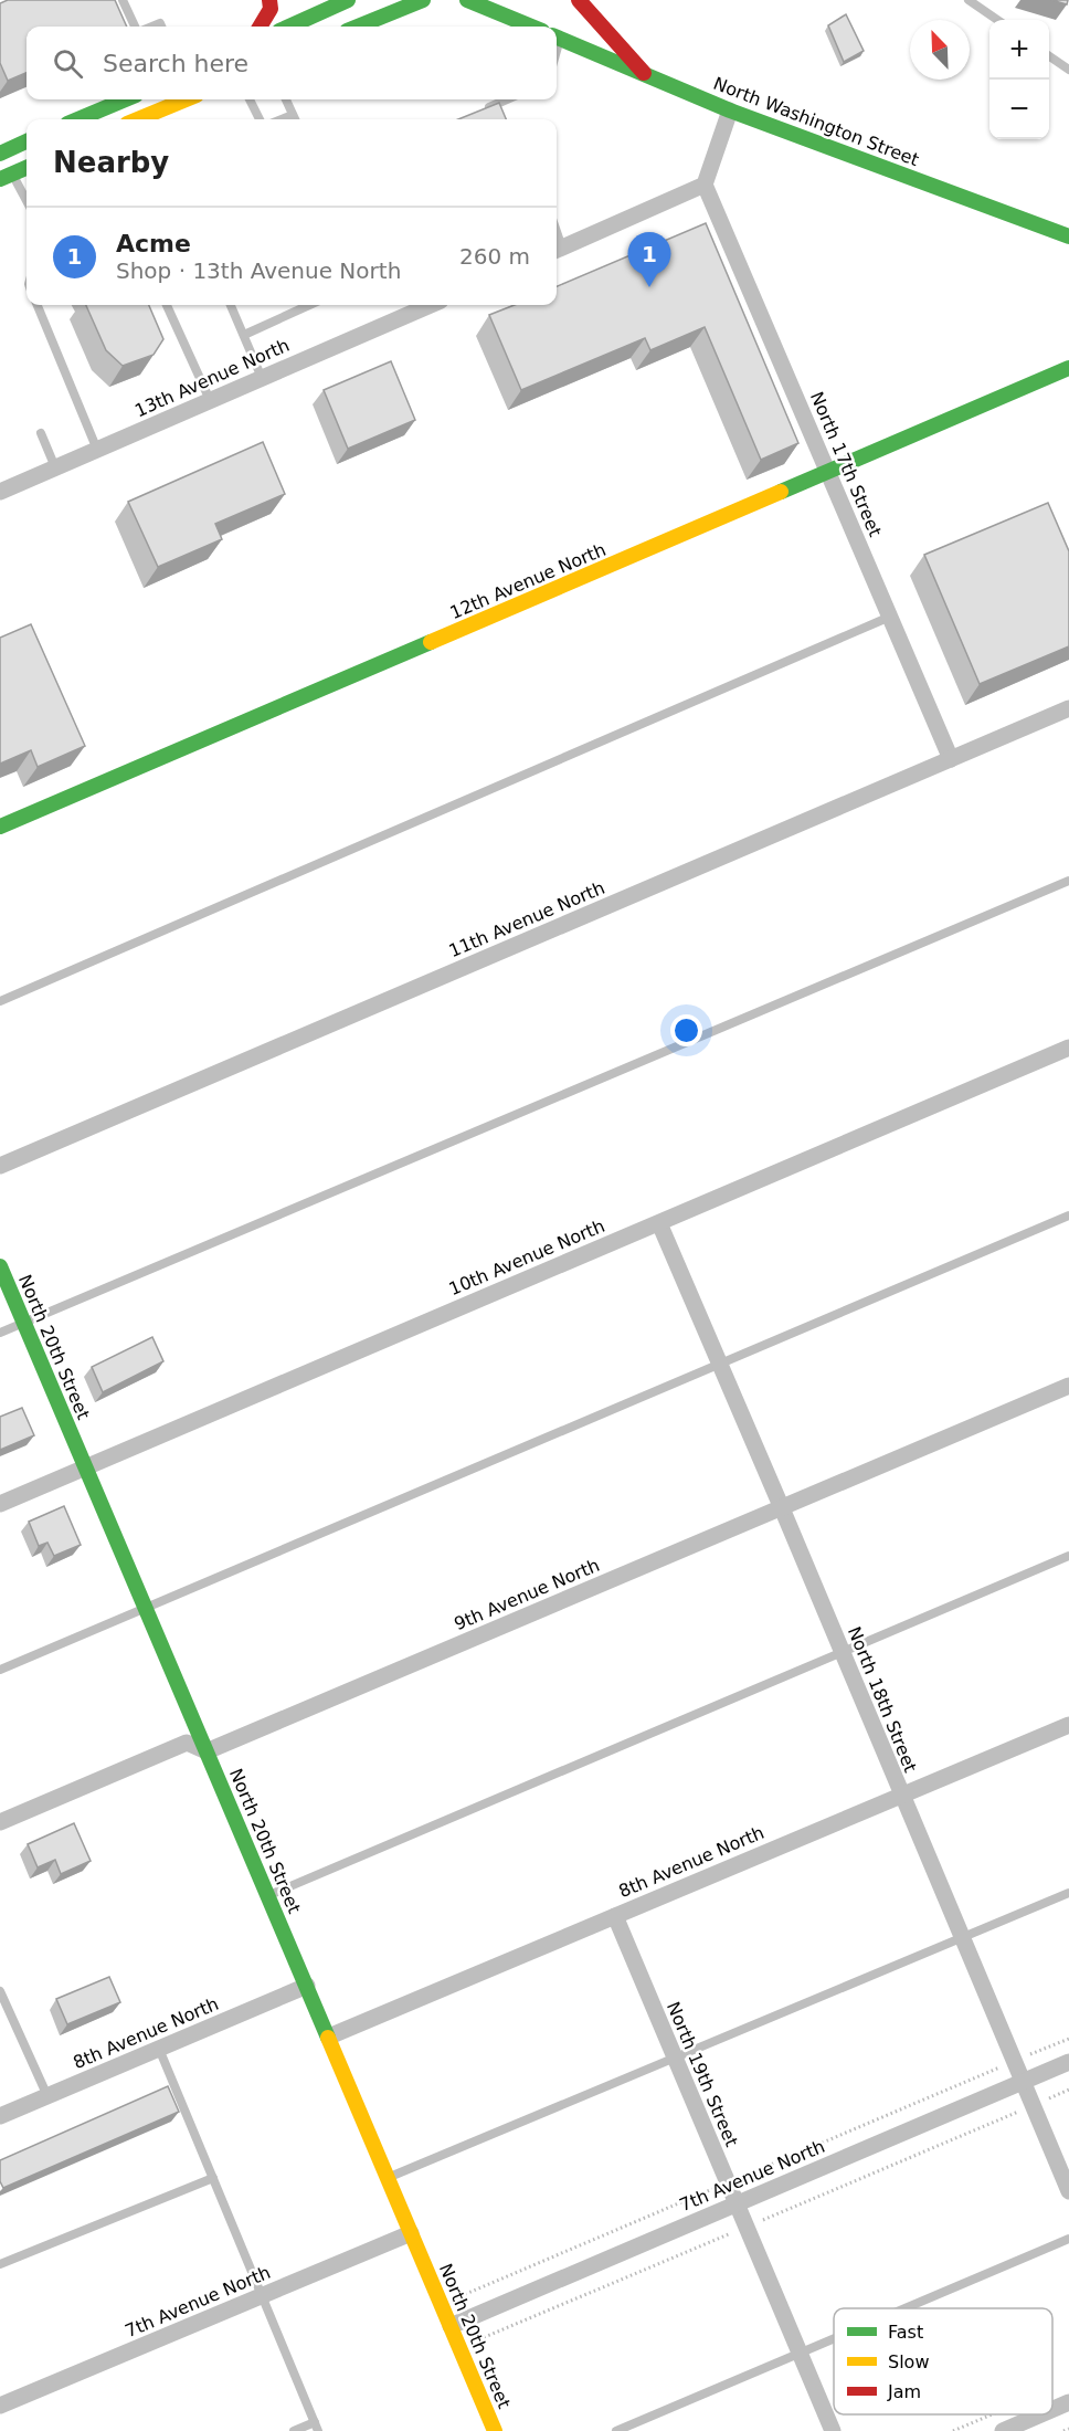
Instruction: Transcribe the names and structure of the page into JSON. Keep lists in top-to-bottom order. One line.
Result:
{"streets":{"main road":["North Washington Street","12th Avenue North","North 20th Street"],"street":["13th Avenue North","North 17th Street","11th Avenue North","10th Avenue North","9th Avenue North","North 18th Street","8th Avenue North","North 19th Street","7th Avenue North"]},"crossings":[["North 17th Street","12th Avenue North"],["North 17th Street","11th Avenue North"],["10th Avenue North","North 20th Street"],["10th Avenue North","North 18th Street"],["North 20th Street","9th Avenue North"],["North 20th Street","8th Avenue North"],["North 20th Street","7th Avenue North"],["9th Avenue North","North 18th Street"],["North 18th Street","8th Avenue North"],["North 18th Street","7th Avenue North"],["8th Avenue North","North 19th Street"],["North 19th Street","7th Avenue North"]],"legend":["Fast","Slow","Jam"],"north":"top left","page":{"map_buttons":["+","−"],"search":"Search here","heading":"Nearby","list":[{"mark":"1","name":"Acme","note":"Shop · 13th Avenue North","value":"260 m"}],"pins":"1"}}
